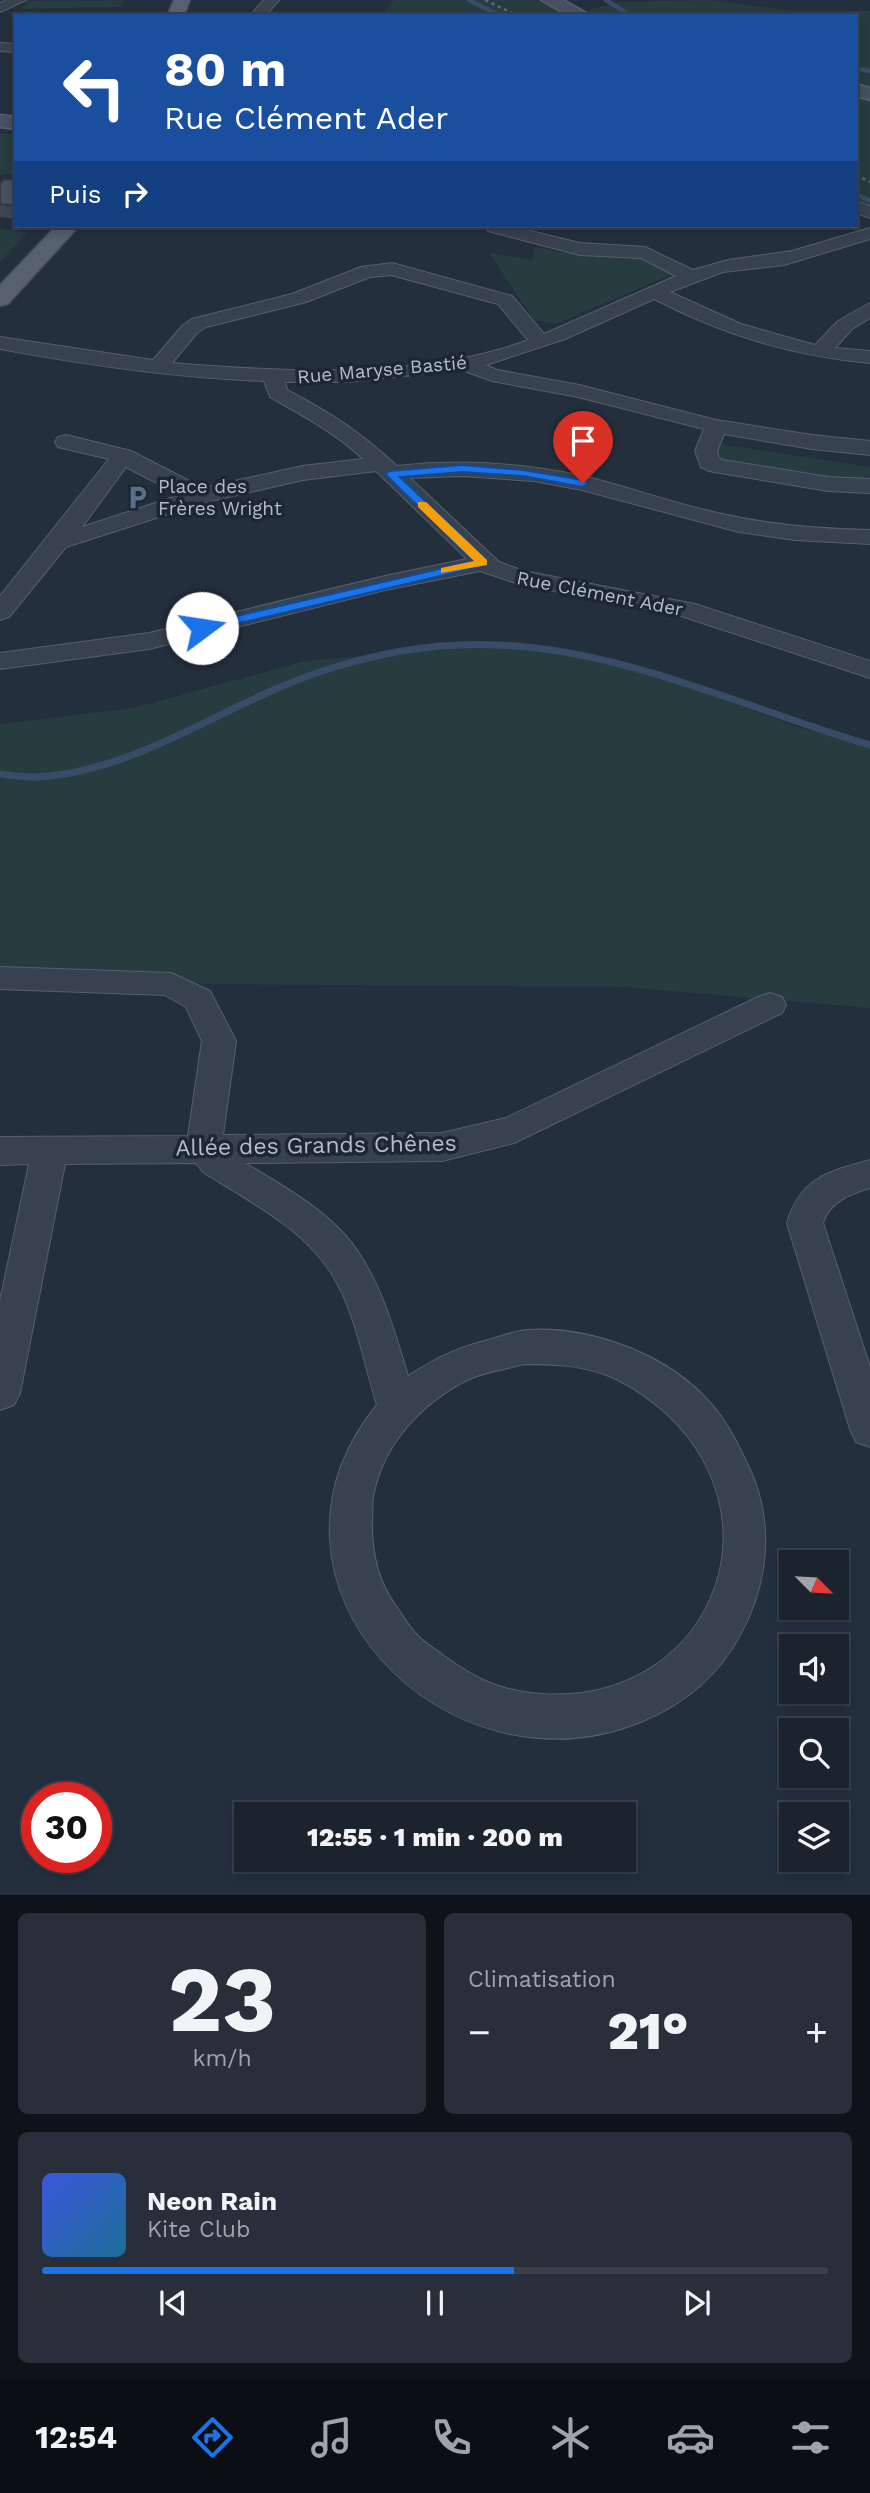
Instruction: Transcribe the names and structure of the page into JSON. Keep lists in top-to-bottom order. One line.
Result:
{"streets":{"street":["Rue Maryse Bastié","Rue Clément Ader","Allée des Grands Chênes"]},"crossings":[["Rue Maryse Bastié","Rue Clément Ader"]],"places":{"parking":["Place des Frères Wright"]},"north":"bottom right","page":{"turn":["80 m","Rue Clément Ader"],"then":"Puis","limit":"30","trip":"12:55 · 1 min · 200 m","tile":[["23","km/h"],"Climatisation"],"heat":["−","21°","+"],"song":["Neon Rain","Kite Club"],"tabs":"12:54"}}
